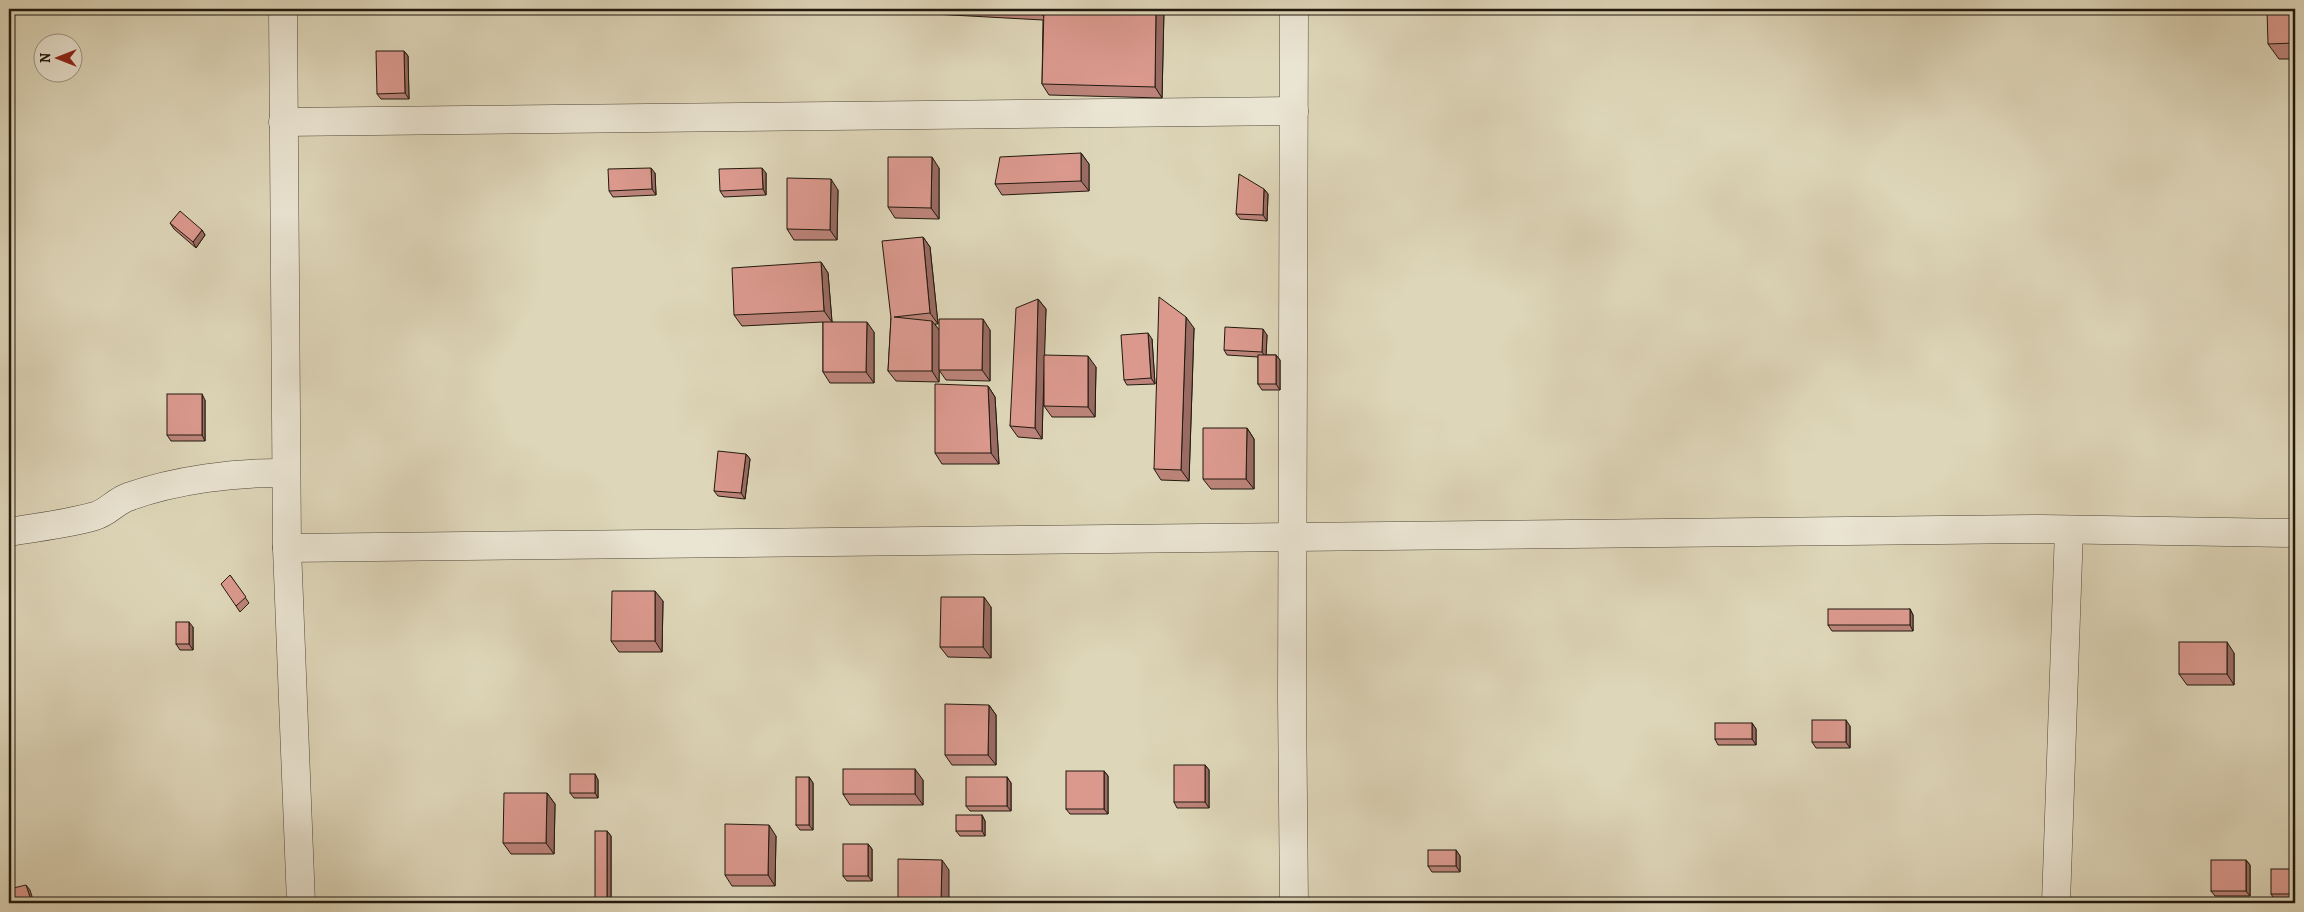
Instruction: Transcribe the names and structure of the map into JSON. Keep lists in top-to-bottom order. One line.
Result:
{"north":"left"}
